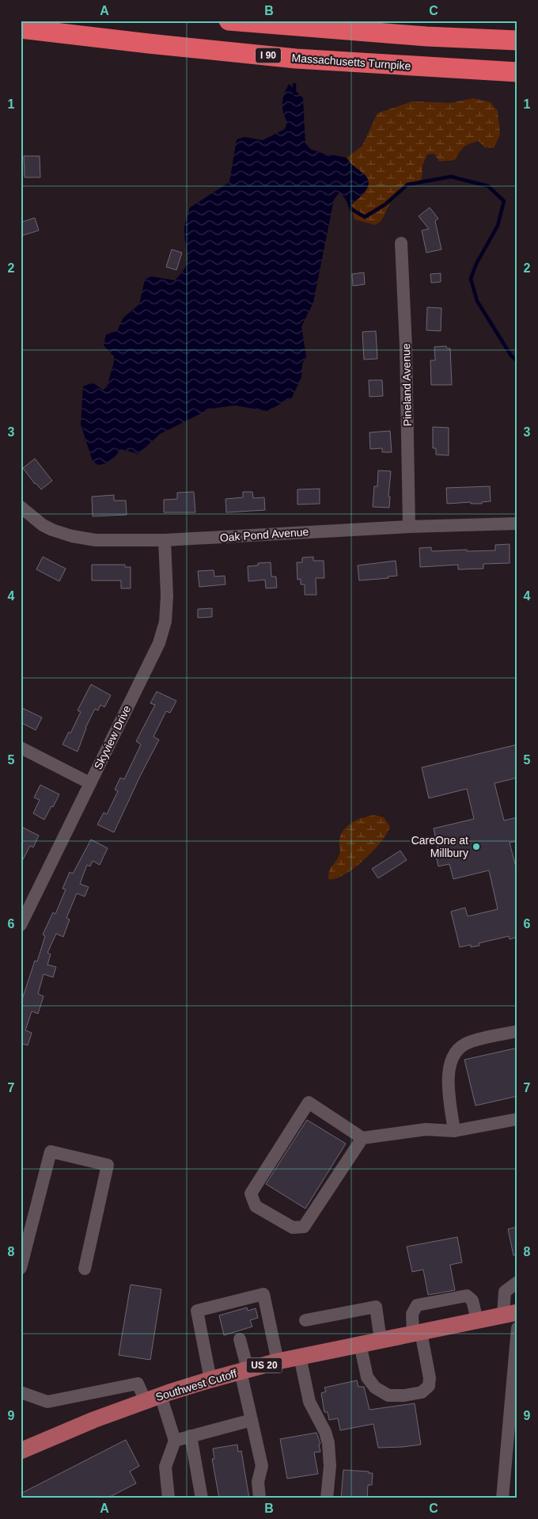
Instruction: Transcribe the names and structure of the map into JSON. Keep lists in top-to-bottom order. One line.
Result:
{"streets":{"highway":["I 90","Massachusetts Turnpike"],"main road":["US 20","Southwest Cutoff"],"street":["Pineland Avenue","Oak Pond Avenue","Skyview Drive"]},"crossings":[["Pineland Avenue","Oak Pond Avenue"],["Oak Pond Avenue","Skyview Drive"]],"places":["CareOne at Millbury"],"grid":{"columns":["A","B","C"],"rows":["1","2","3","4","5","6","7","8","9"]}}
